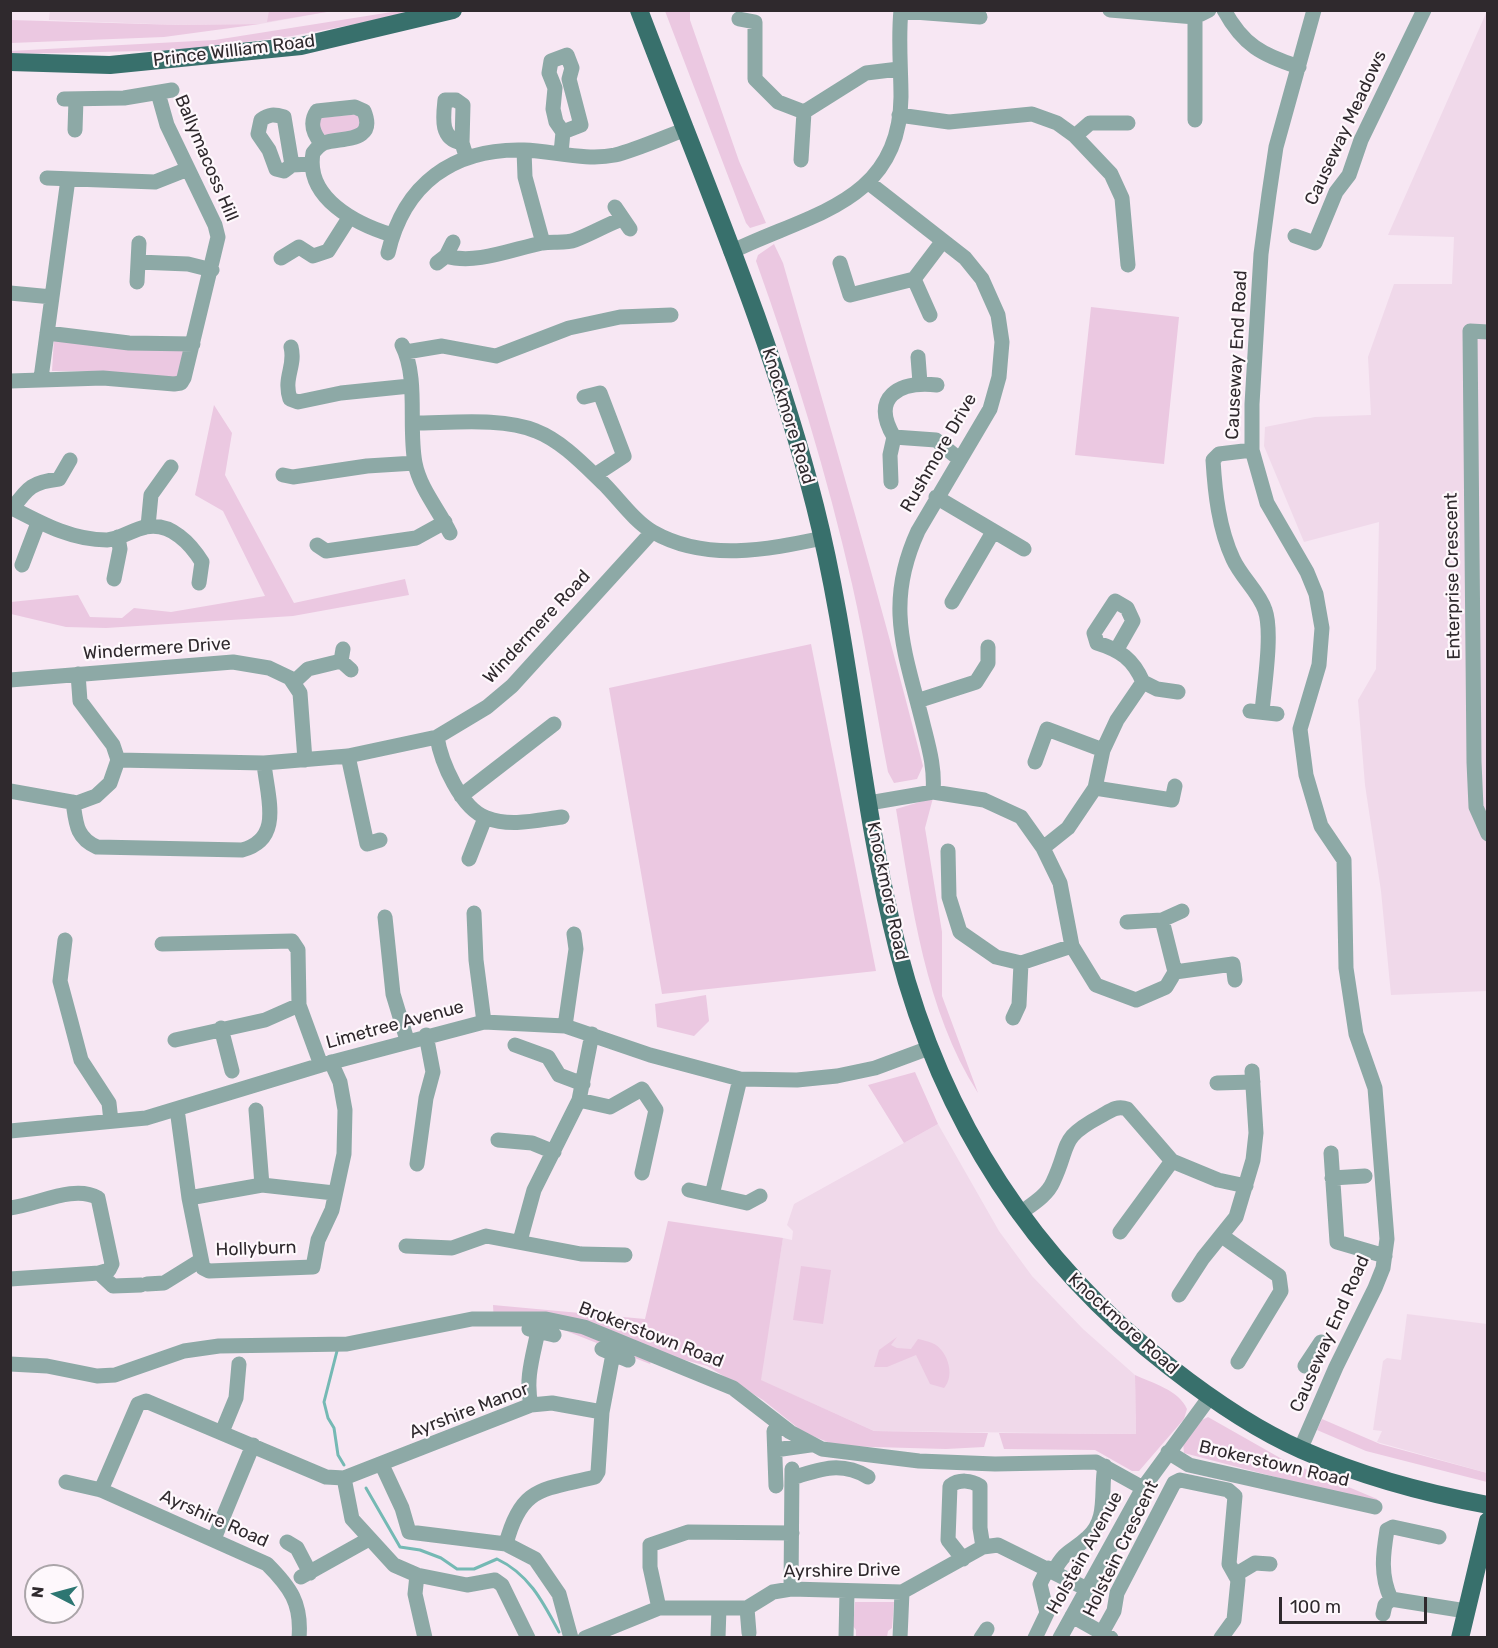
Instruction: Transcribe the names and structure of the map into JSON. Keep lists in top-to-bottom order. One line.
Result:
{"streets":{"main road":["Prince William Road","Knockmore Road"],"street":["Causeway Meadows","Ballymacoss Hill","Causeway End Road","Rushmore Drive","Enterprise Crescent","Windermere Road","Windermere Drive","Limetree Avenue","Hollyburn","Brokerstown Road","Ayrshire Manor","Ayrshire Road","Holstein Crescent","Holstein Avenue","Ayrshire Drive"]},"crossings":[["Causeway End Road","Knockmore Road"],["Knockmore Road","Limetree Avenue"],["Knockmore Road","Brokerstown Road"],["Limetree Avenue","Hollyburn"],["Brokerstown Road","Holstein Avenue"]],"scale_bar":"100 m","north":"left"}
